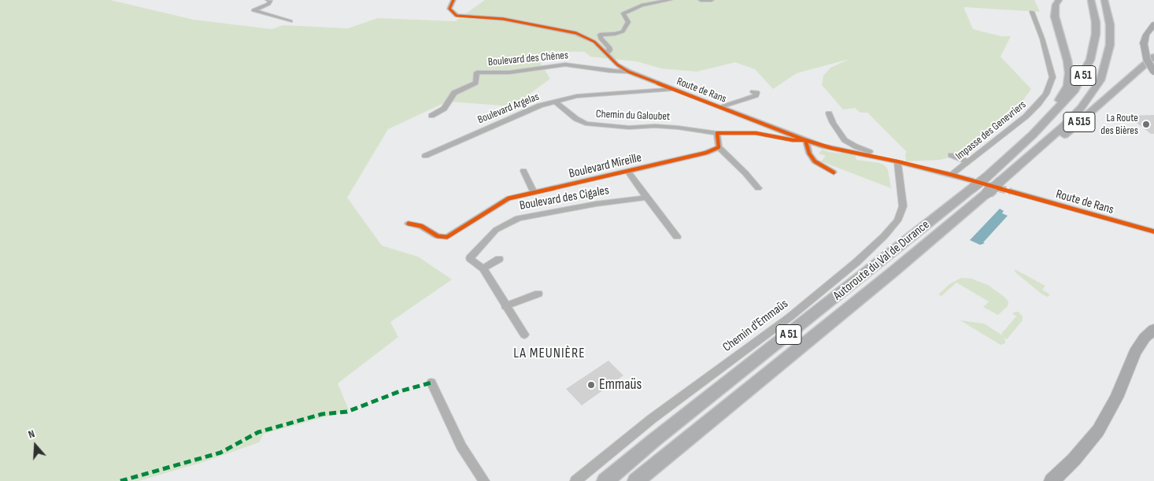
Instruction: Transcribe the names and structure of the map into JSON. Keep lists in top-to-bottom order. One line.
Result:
{"streets":{"highway":["A 51","A 515","Autoroute du Val de Durance"],"street":["Boulevard des Chênes","Route de Rans","Boulevard Argelas","Chemin du Galoubet","Impasse des Genevriers","Boulevard Mireille","Boulevard des Cigales","Chemin d'Emmaüs"]},"crossings":[["Boulevard des Chênes","Route de Rans"],["Route de Rans","Boulevard Argelas"],["Route de Rans","Impasse des Genevriers"],["Route de Rans","Autoroute du Val de Durance"],["Route de Rans","Chemin d'Emmaüs"],["Boulevard Argelas","Chemin du Galoubet"],["A 515","Autoroute du Val de Durance"]],"districts":["LA MEUNIÈRE"],"places":["La Route des Bières","Emmaüs"],"north":"top"}
